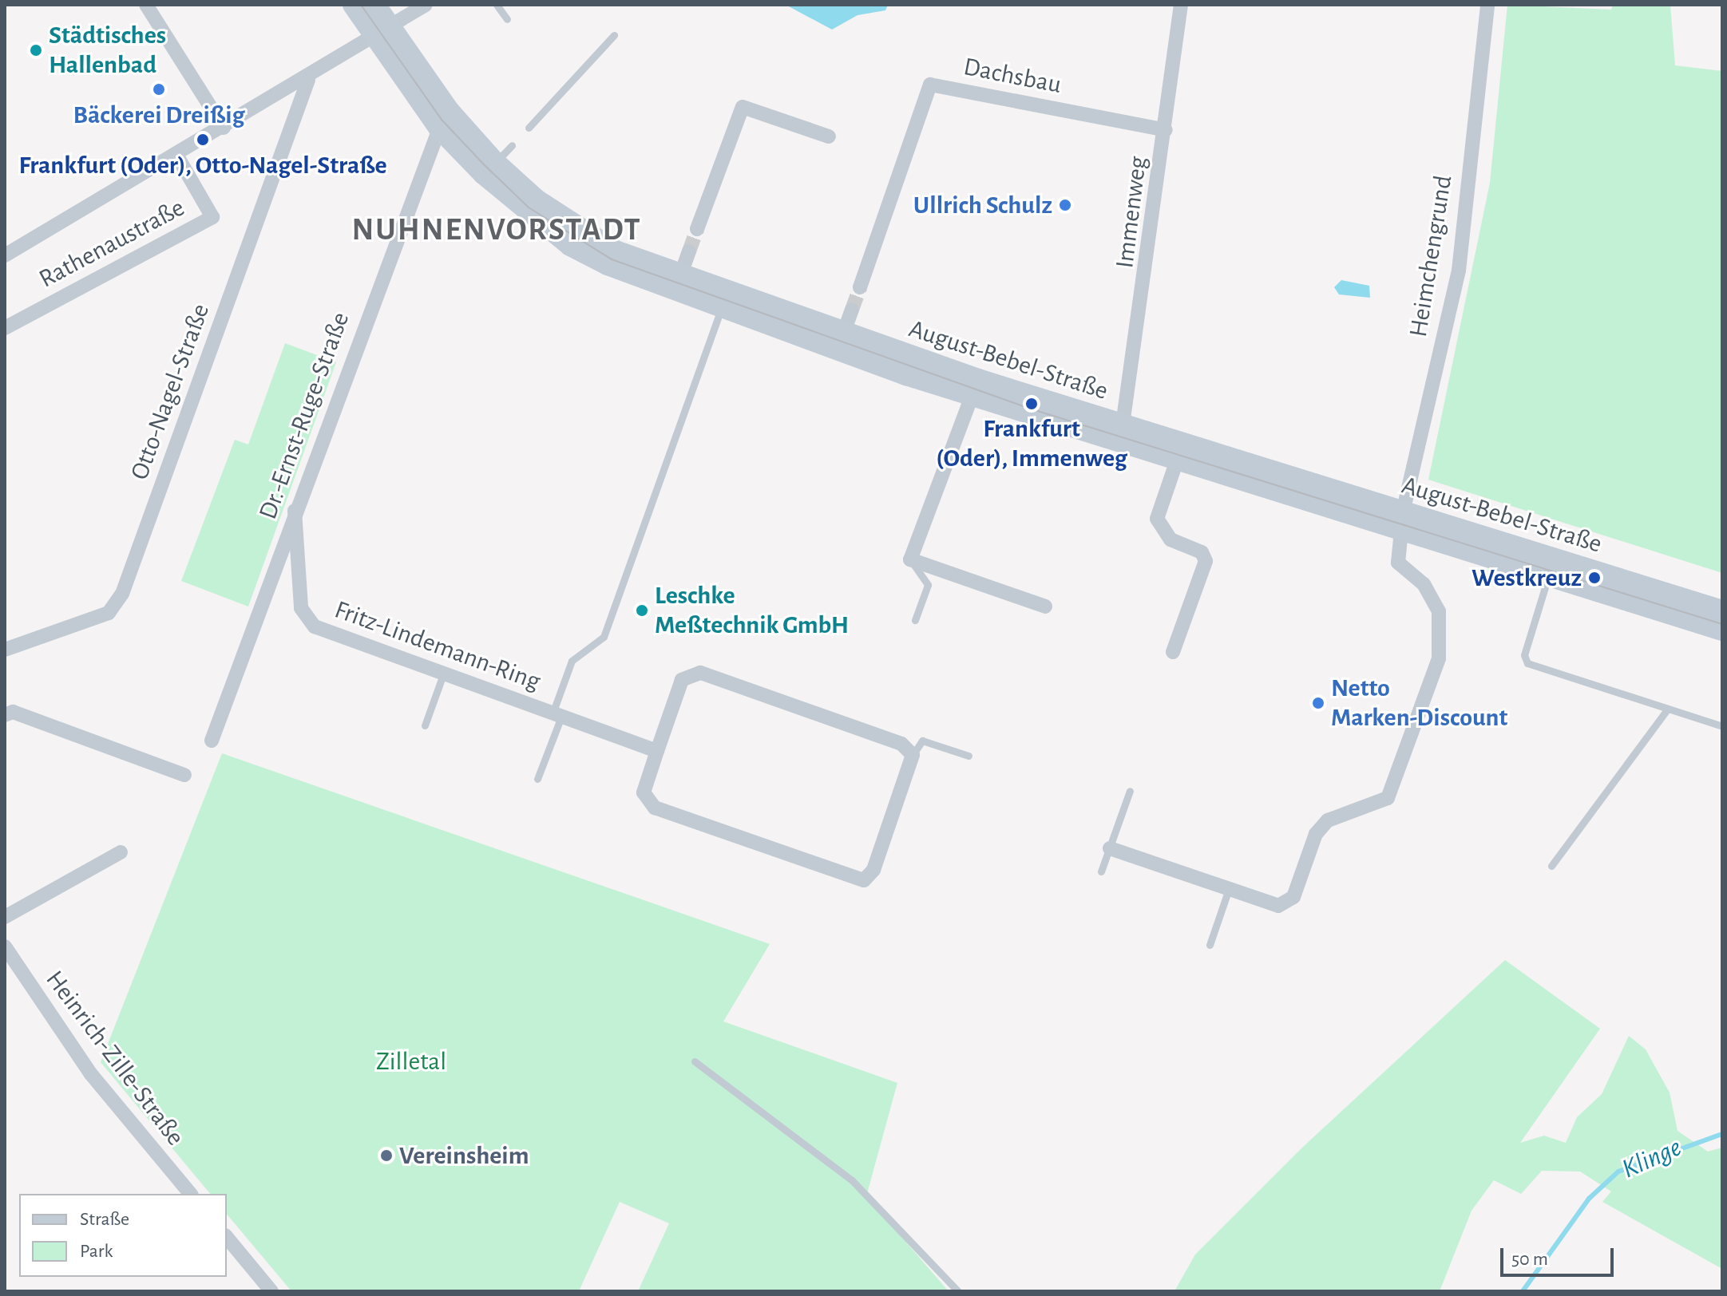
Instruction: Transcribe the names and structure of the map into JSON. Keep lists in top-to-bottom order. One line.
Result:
{"streets":{"street":["Dachsbau","Immenweg","Rathenaustraße","Heimchengrund","August-Bebel-Straße","Otto-Nagel-Straße","Dr.-Ernst-Ruge-Straße","Fritz-Lindemann-Ring","Heinrich-Zille-Straße"]},"crossings":[["Dachsbau","Immenweg"],["Immenweg","August-Bebel-Straße"],["Rathenaustraße","August-Bebel-Straße"],["Rathenaustraße","Otto-Nagel-Straße"],["Heimchengrund","August-Bebel-Straße"],["August-Bebel-Straße","Dr.-Ernst-Ruge-Straße"],["Dr.-Ernst-Ruge-Straße","Fritz-Lindemann-Ring"]],"districts":["NUHNENVORSTADT"],"water":["Klinge"],"parks":["Zilletal"],"places":["Städtisches Hallenbad","Bäckerei Dreißig","Frankfurt (Oder), Otto-Nagel-Straße","Ullrich Schulz","Frankfurt (Oder), Immenweg","Westkreuz","Leschke Meßtechnik GmbH","Netto Marken-Discount","Vereinsheim"],"legend":["Straße","Park"],"scale_bar":"50 m"}
